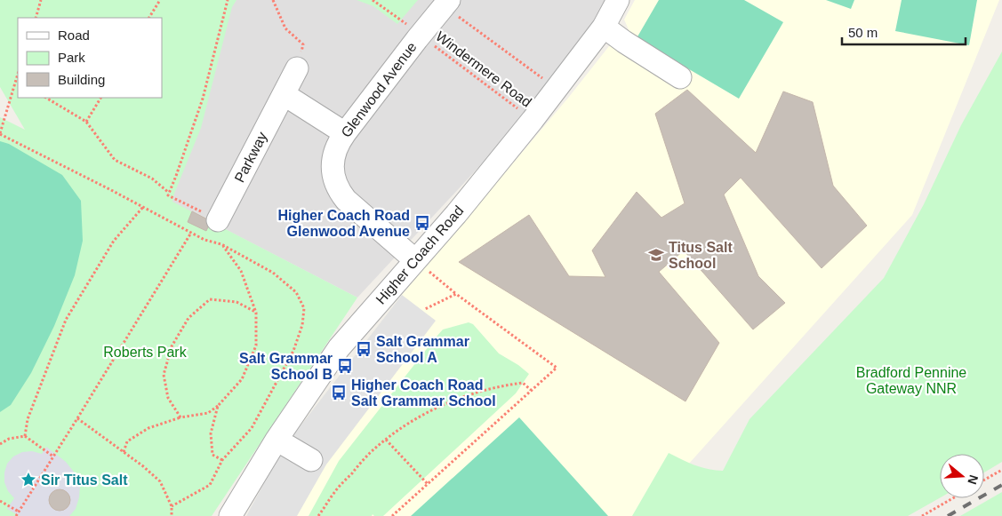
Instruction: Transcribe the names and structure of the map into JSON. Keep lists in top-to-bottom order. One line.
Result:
{"streets":{"street":["Glenwood Avenue","Parkway","Higher Coach Road"],"path":["Windermere Road"]},"crossings":[["Windermere Road","Glenwood Avenue"],["Windermere Road","Higher Coach Road"],["Glenwood Avenue","Higher Coach Road"]],"parks":["Roberts Park","Bradford Pennine Gateway NNR"],"places":{"bus stop":["Higher Coach Road Glenwood Avenue","Salt Grammar School A","Salt Grammar School B","Higher Coach Road Salt Grammar School"],"school or university":["Titus Salt School"],"place":["Sir Titus Salt"]},"legend":["Road","Park","Building"],"scale_bar":"50 m","north":"right"}
